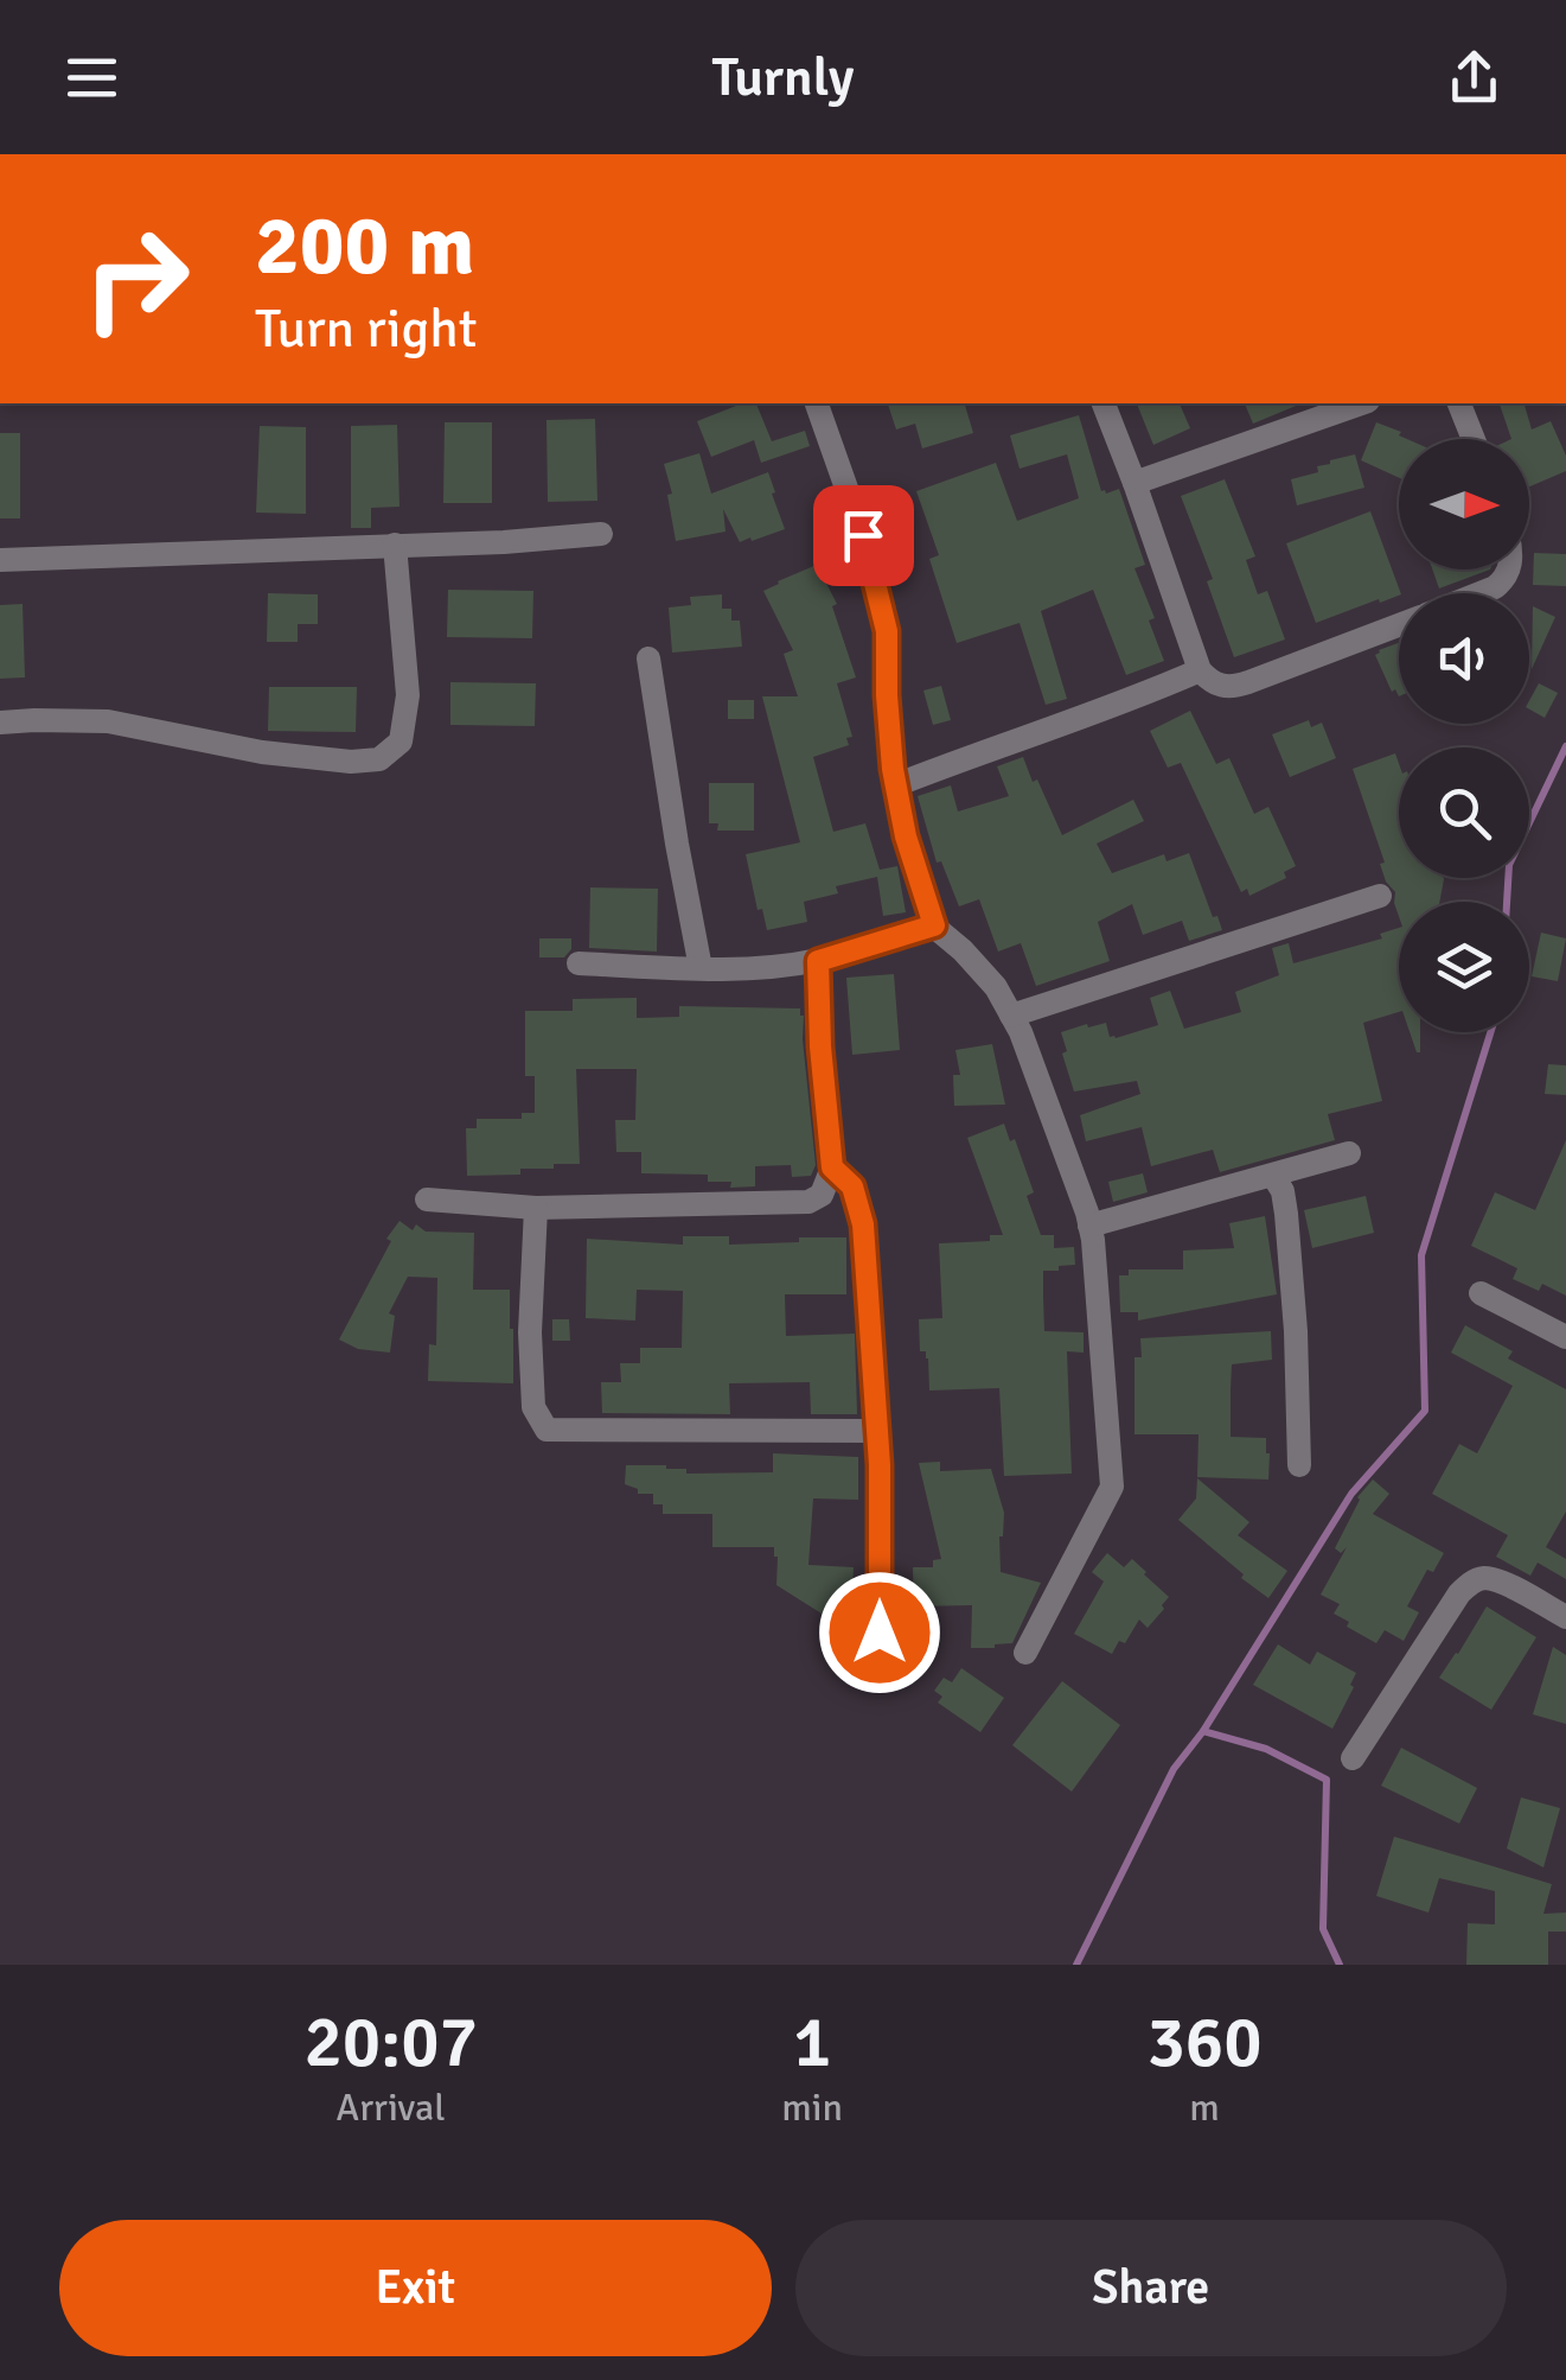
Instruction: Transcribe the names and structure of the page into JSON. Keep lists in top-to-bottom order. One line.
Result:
{"north":"right","page":{"header":"Turnly","turn":["200 m","Turn right"],"eta":["20:07","Arrival","1","min","360","m"],"buttons":["Exit","Share"]}}
